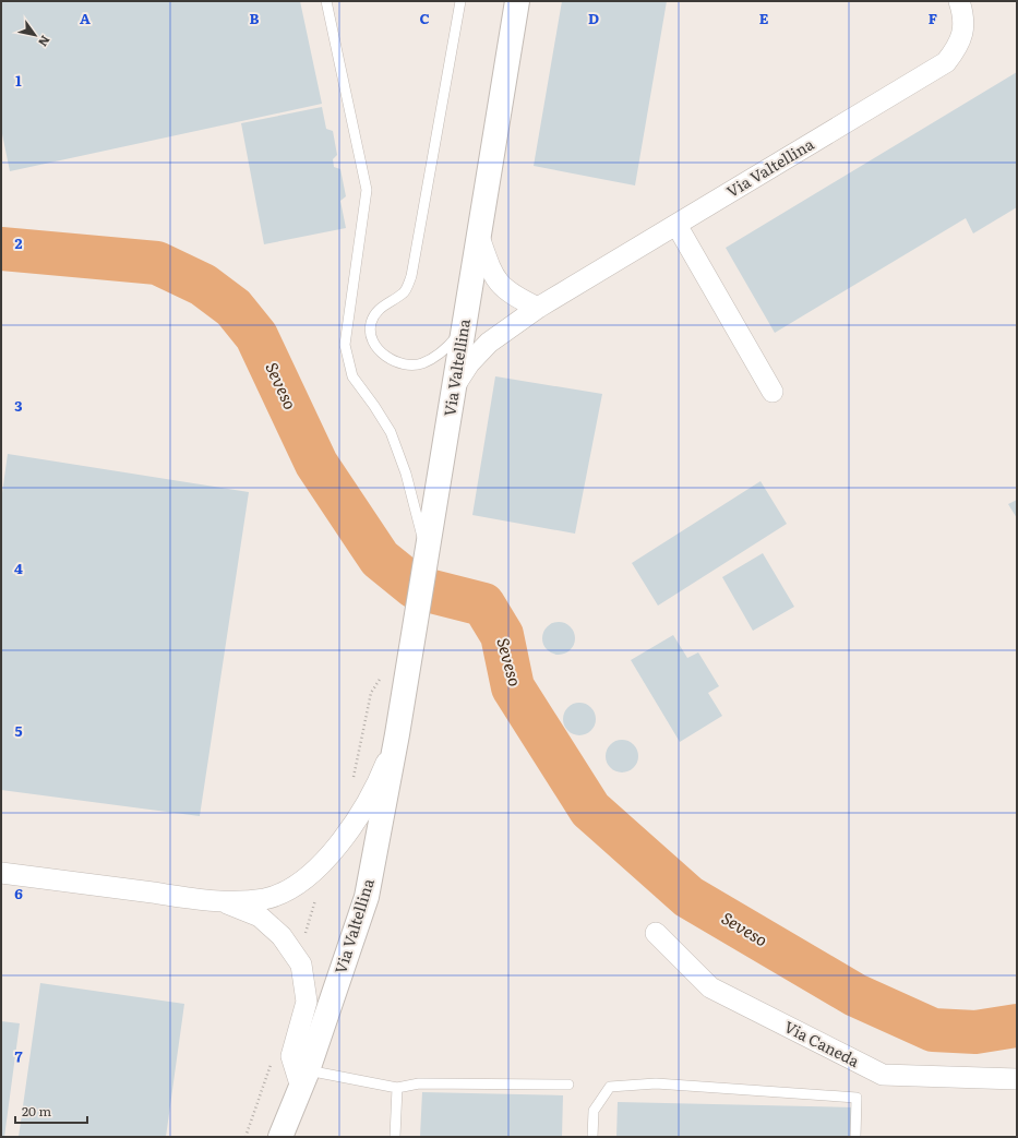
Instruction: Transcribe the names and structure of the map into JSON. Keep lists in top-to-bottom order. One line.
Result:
{"streets":{"street":["Via Valtellina","Via Caneda"]},"water":["Seveso"],"scale_bar":"20 m","north":"bottom right","grid":{"columns":["A","B","C","D","E","F"],"rows":["1","2","3","4","5","6","7"]}}
